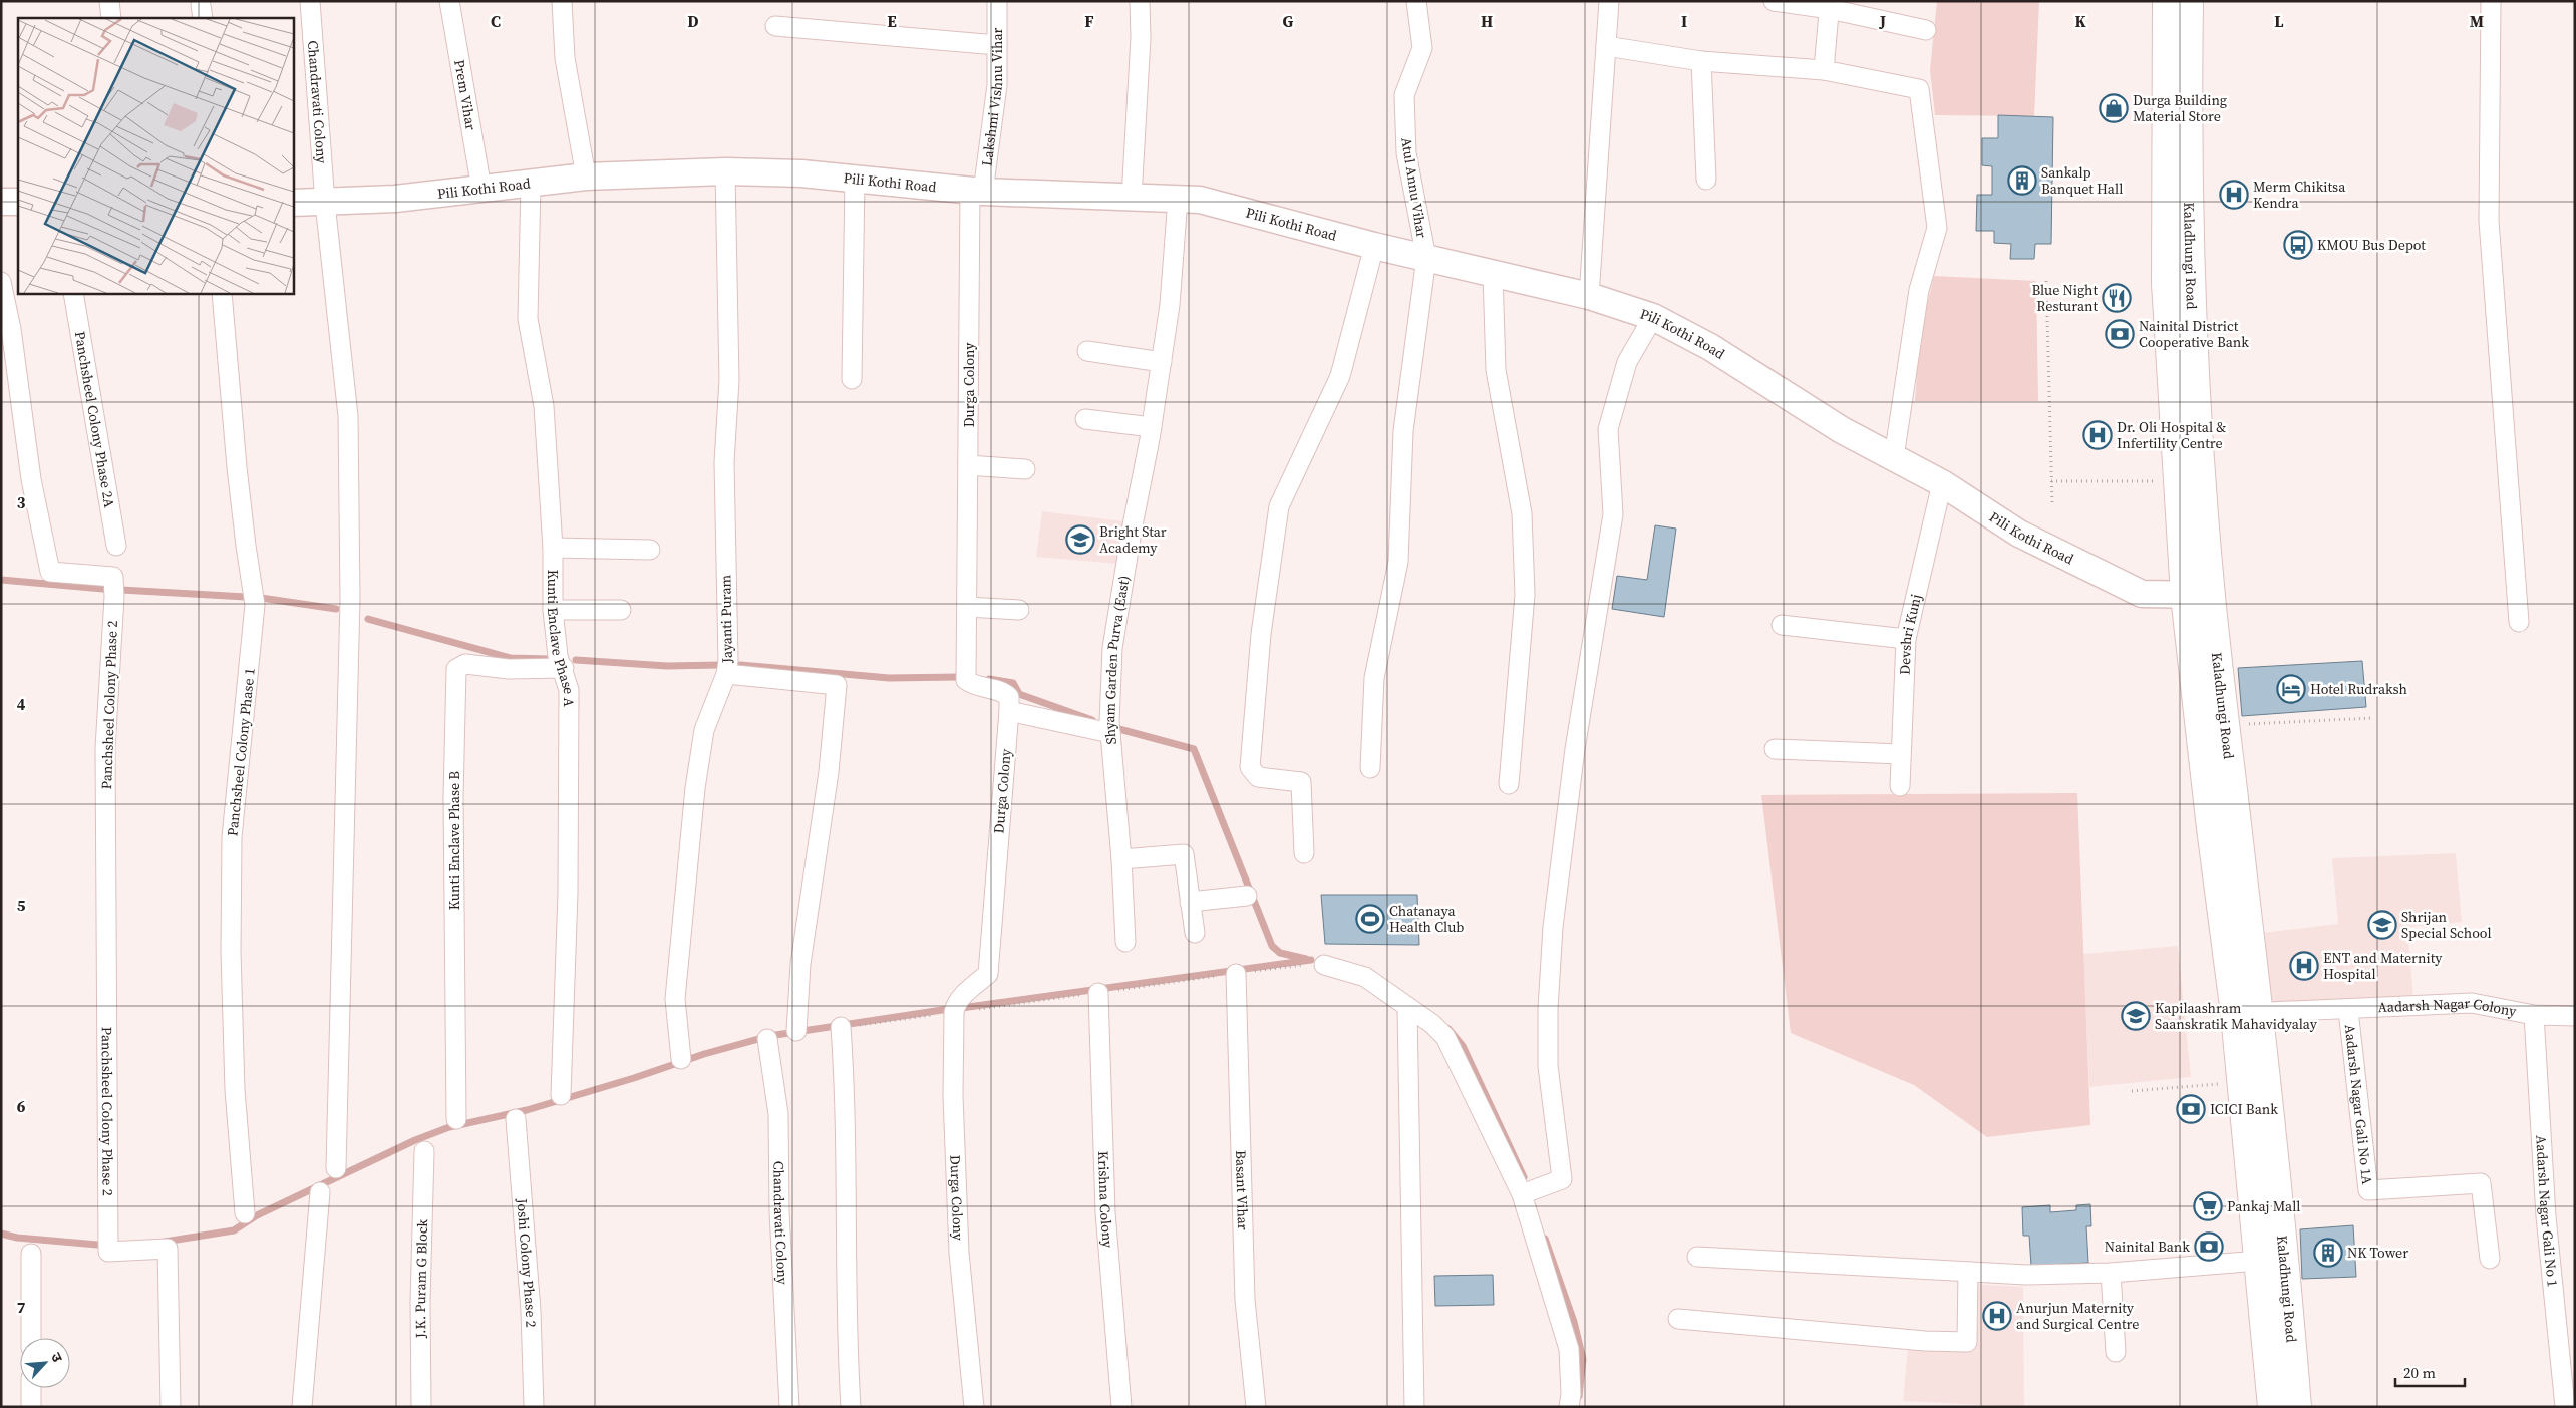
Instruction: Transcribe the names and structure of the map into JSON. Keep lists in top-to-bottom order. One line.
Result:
{"streets":{"main road":["Kaladhungi Road"],"street":["Prem Vihar","Lakshmi Vishnu Vihar","Chandravati Colony","Pili Kothi Road","Atul Annu Vihar","Durga Colony","Panchsheel Colony Phase 2A","Jayanti Puram","Devshri Kunj","Kunti Enclave Phase A","Shyam Garden Purva (East)","Panchsheel Colony Phase 2","Panchsheel Colony Phase 1","Kunti Enclave Phase B","Aadarsh Nagar Colony","Aadarsh Nagar Gali No 1A","Basant Vihar","Krishna Colony","Aadarsh Nagar Gali No 1","Joshi Colony Phase 2","J.K. Puram G Block"]},"crossings":[["Prem Vihar","Pili Kothi Road"],["Lakshmi Vishnu Vihar","Pili Kothi Road"],["Lakshmi Vishnu Vihar","Durga Colony"],["Chandravati Colony","Pili Kothi Road"],["Pili Kothi Road","Atul Annu Vihar"],["Pili Kothi Road","Kaladhungi Road"],["Pili Kothi Road","Durga Colony"],["Pili Kothi Road","Jayanti Puram"],["Pili Kothi Road","Devshri Kunj"],["Pili Kothi Road","Kunti Enclave Phase A"],["Pili Kothi Road","Shyam Garden Purva (East)"],["Kaladhungi Road","Aadarsh Nagar Colony"],["Kunti Enclave Phase A","Kunti Enclave Phase B"],["Aadarsh Nagar Colony","Aadarsh Nagar Gali No 1A"],["Aadarsh Nagar Colony","Aadarsh Nagar Gali No 1"]],"places":{"shop":["Durga Building Material Store"],"building":["Sankalp Banquet Hall","NK Tower"],"hospital":["Merm Chikitsa Kendra","Dr. Oli Hospital & Infertility Centre","ENT and Maternity Hospital","Anurjun Maternity and Surgical Centre"],"bus stop":["KMOU Bus Depot"],"restaurant":["Blue Night Resturant"],"bank":["Nainital District Cooperative Bank","ICICI Bank","Nainital Bank"],"school or university":["Bright Star Academy","Shrijan Special School","Kapilaashram Saanskratik Mahavidyalay"],"hotel":["Hotel Rudraksh"],"sports":["Chatanaya Health Club"],"supermarket":["Pankaj Mall"]},"scale_bar":"20 m","north":"top right","grid":{"columns":["C","D","E","F","G","H","I","J","K","L","M"],"rows":["3","4","5","6","7"]}}
